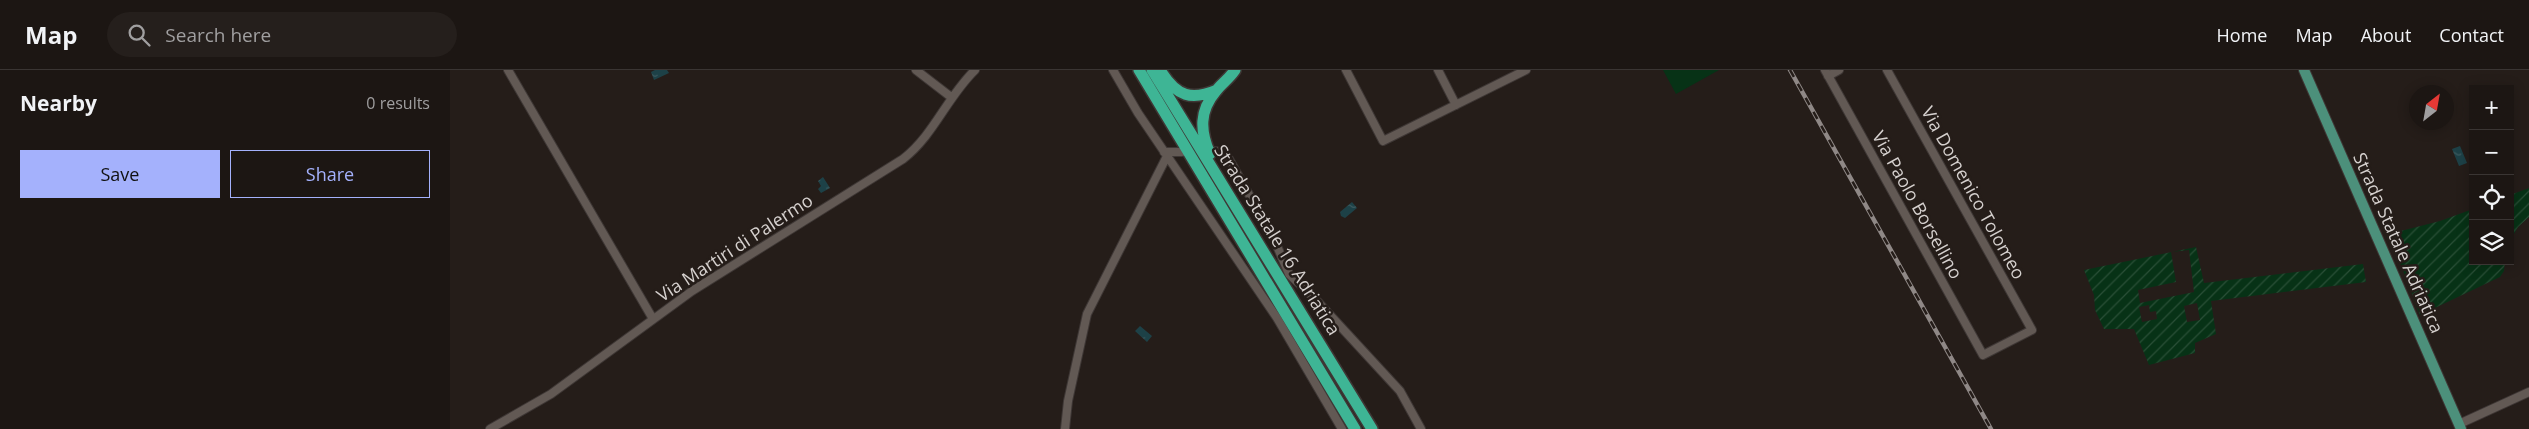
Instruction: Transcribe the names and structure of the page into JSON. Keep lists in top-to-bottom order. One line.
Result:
{"streets":{"highway":["Strada Statale 16 Adriatica"],"main road":["Strada Statale Adriatica"],"street":["Via Domenico Tolomeo","Via Paolo Borsellino","Via Martiri di Palermo"]},"crossings":[["Via Domenico Tolomeo","Via Paolo Borsellino"]],"north":"top right","page":{"header":"Map","search":"Search here","nav":["Home","Map","About","Contact"],"heading":["Nearby","0 results"],"map_buttons":["+","−"],"buttons":["Save","Share"]}}
